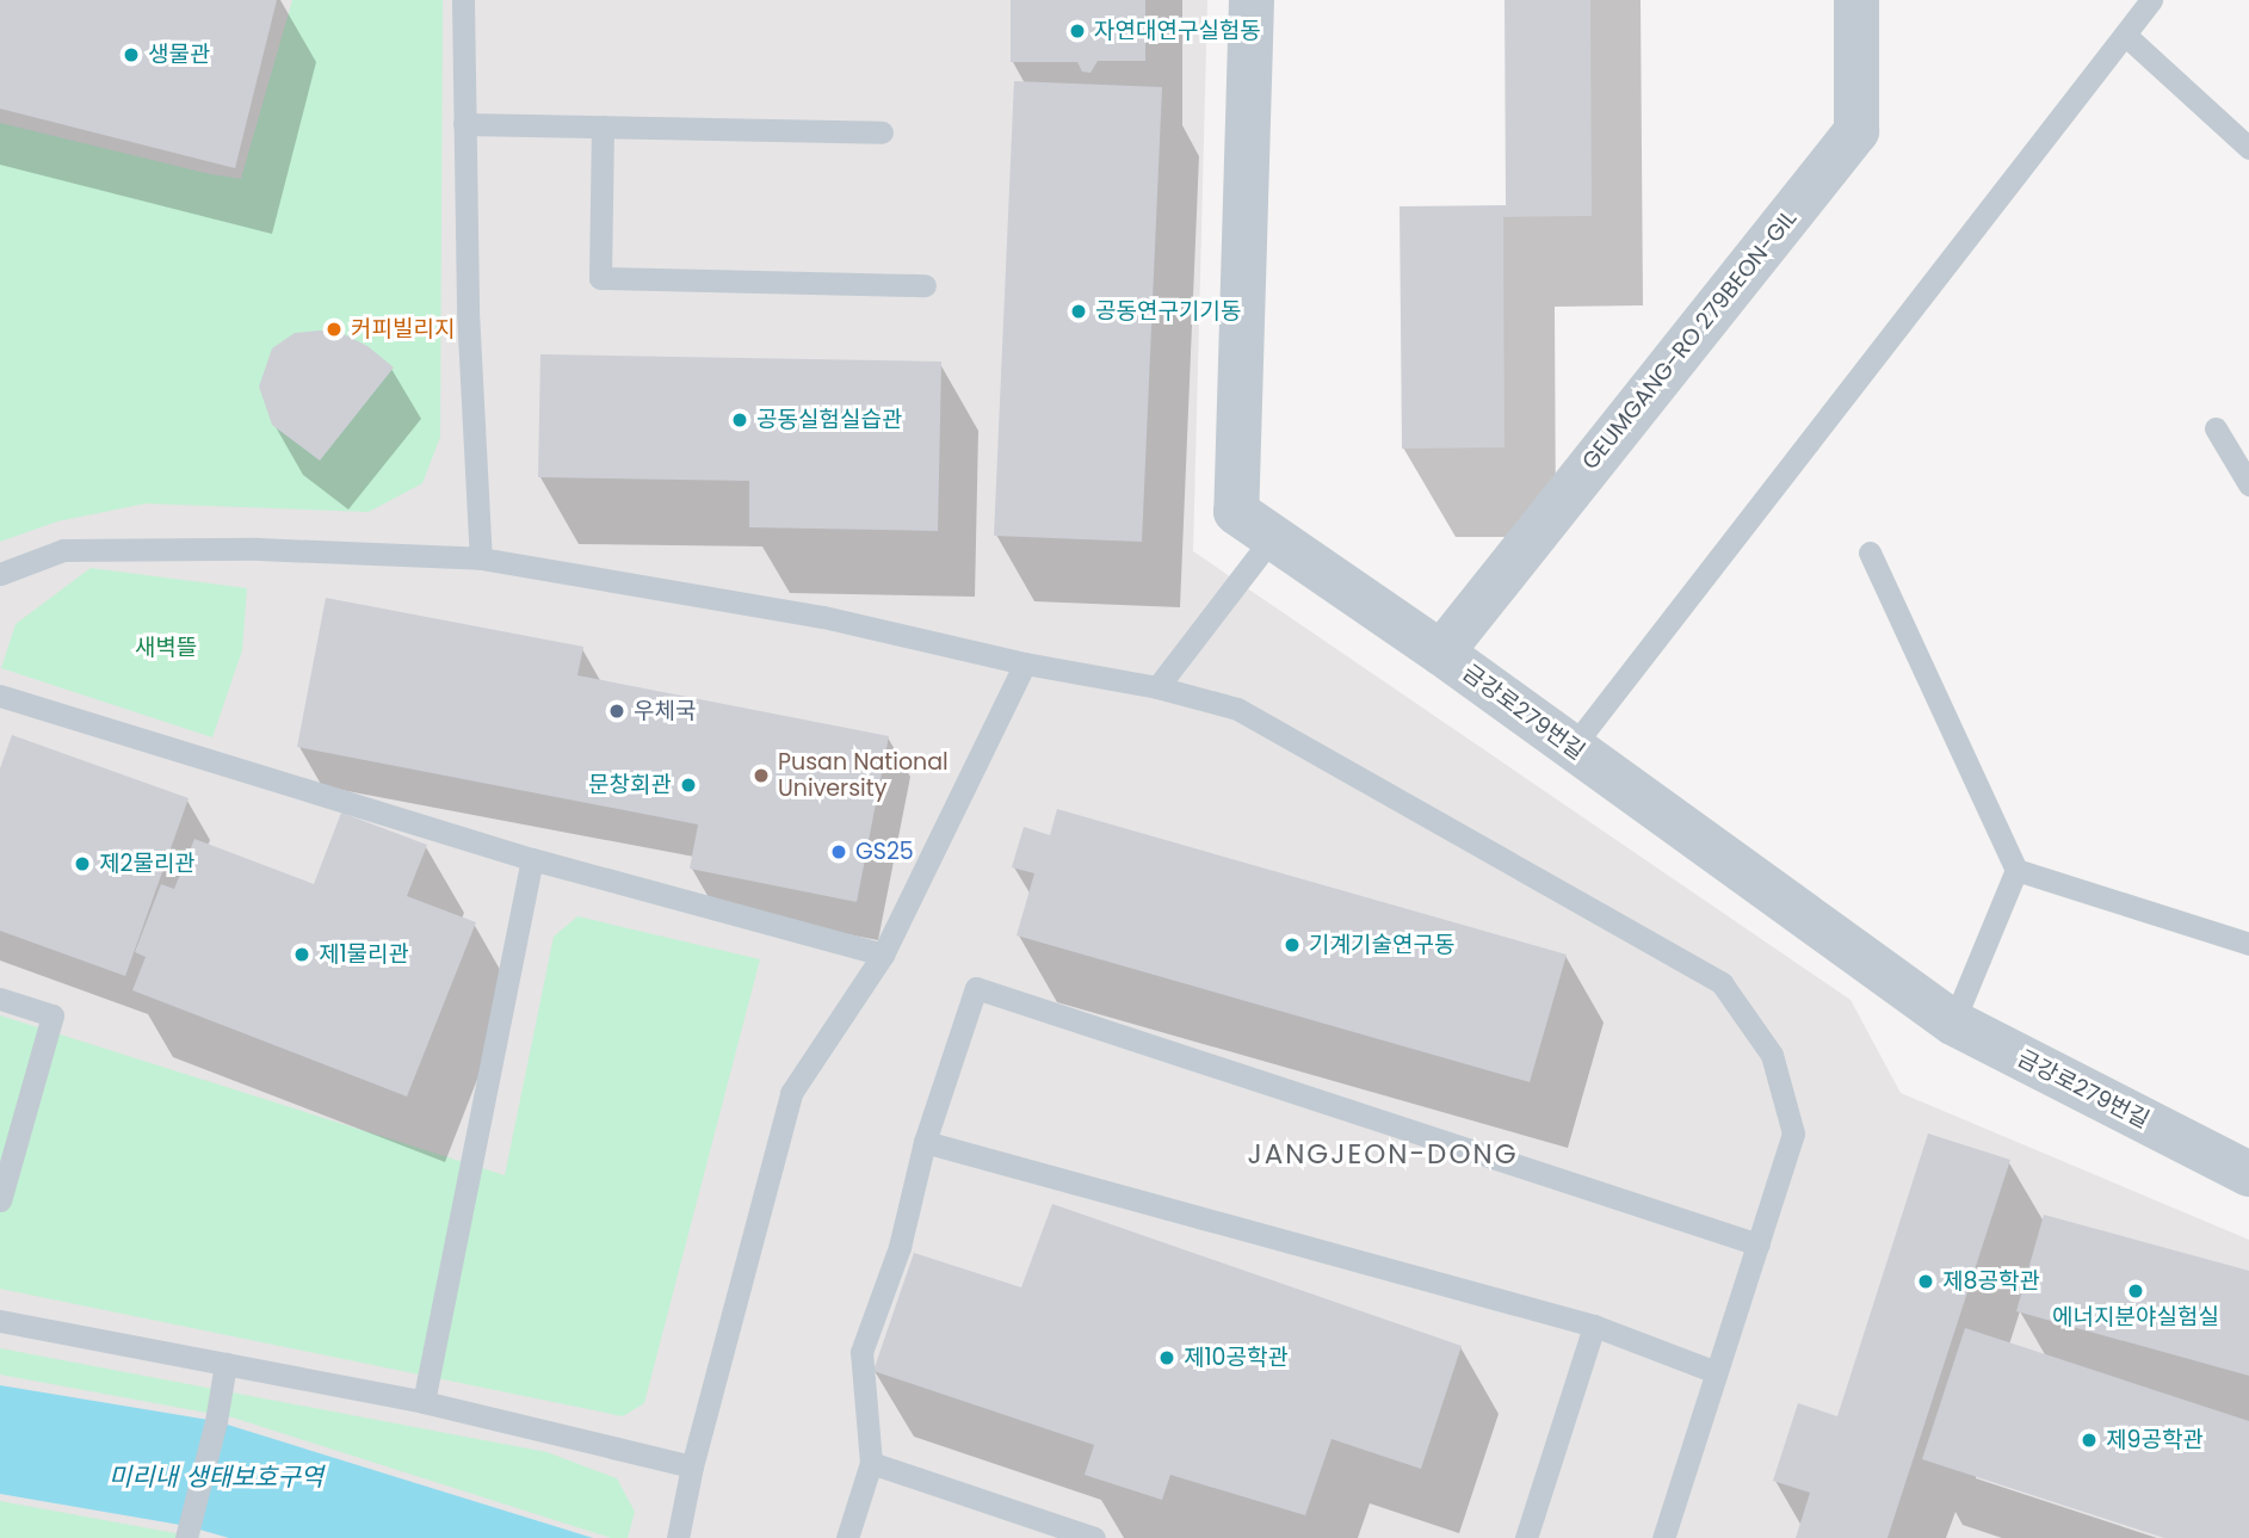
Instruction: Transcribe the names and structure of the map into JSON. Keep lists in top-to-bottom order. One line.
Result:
{"streets":{"street":["GEUMGANG-RO 279BEON-GIL","금강로279번길"]},"crossings":[["GEUMGANG-RO 279BEON-GIL","금강로279번길"]],"districts":["JANGJEON-DONG"],"water":["미리내 생태보호구역"],"parks":["새벽뜰"],"places":["자연대연구실험동","생물관","공동연구기기동","커피빌리지","공동실험실습관","우체국","Pusan National University","문창회관","GS25","제2물리관","기계기술연구동","제1물리관","제8공학관","에너지분야실험실","제10공학관","제9공학관"]}
